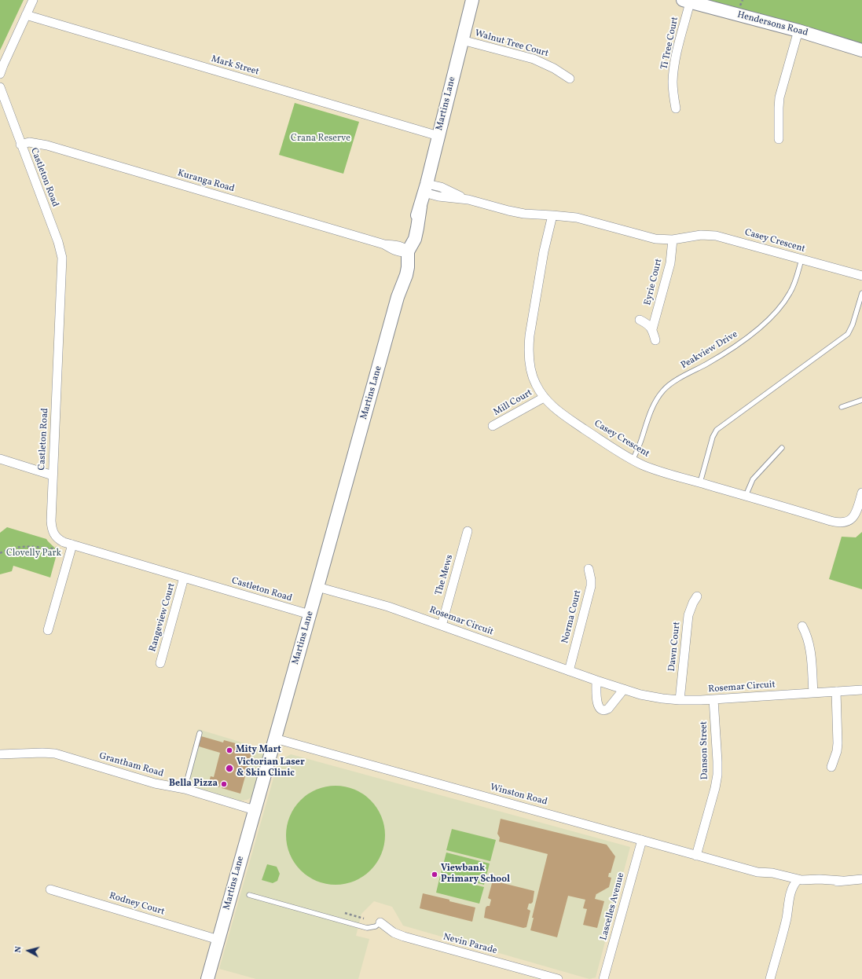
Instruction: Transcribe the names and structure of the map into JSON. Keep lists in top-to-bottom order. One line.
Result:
{"streets":{"street":["Hendersons Road","Ti Tree Court","Walnut Tree Court","Mark Street","Martins Lane","Castleton Road","Kuranga Road","Casey Crescent","Eyrie Court","Mill Court","The Mews","Norma Court","Rangeview Court","Rosemar Circuit","Dawn Court","Danson Street","Grantham Road","Winston Road","Rodney Court","Lascelles Avenue","Nevin Parade"],"lane":["Peakview Drive"]},"crossings":[["Hendersons Road","Ti Tree Court"],["Walnut Tree Court","Martins Lane"],["Mark Street","Martins Lane"],["Martins Lane","Castleton Road"],["Martins Lane","Kuranga Road"],["Martins Lane","Casey Crescent"],["Martins Lane","Rosemar Circuit"],["Martins Lane","Grantham Road"],["Martins Lane","Winston Road"],["Martins Lane","Rodney Court"],["Castleton Road","Kuranga Road"],["Castleton Road","Rangeview Court"],["Casey Crescent","Eyrie Court"],["Casey Crescent","Peakview Drive"],["Casey Crescent","Mill Court"],["The Mews","Rosemar Circuit"],["Norma Court","Rosemar Circuit"],["Rosemar Circuit","Dawn Court"],["Rosemar Circuit","Danson Street"],["Danson Street","Winston Road"],["Winston Road","Lascelles Avenue"]],"parks":["Crana Reserve","Clovelly Park"],"places":["Mity Mart","Victorian Laser & Skin Clinic","Bella Pizza","Viewbank Primary School"],"north":"left"}
